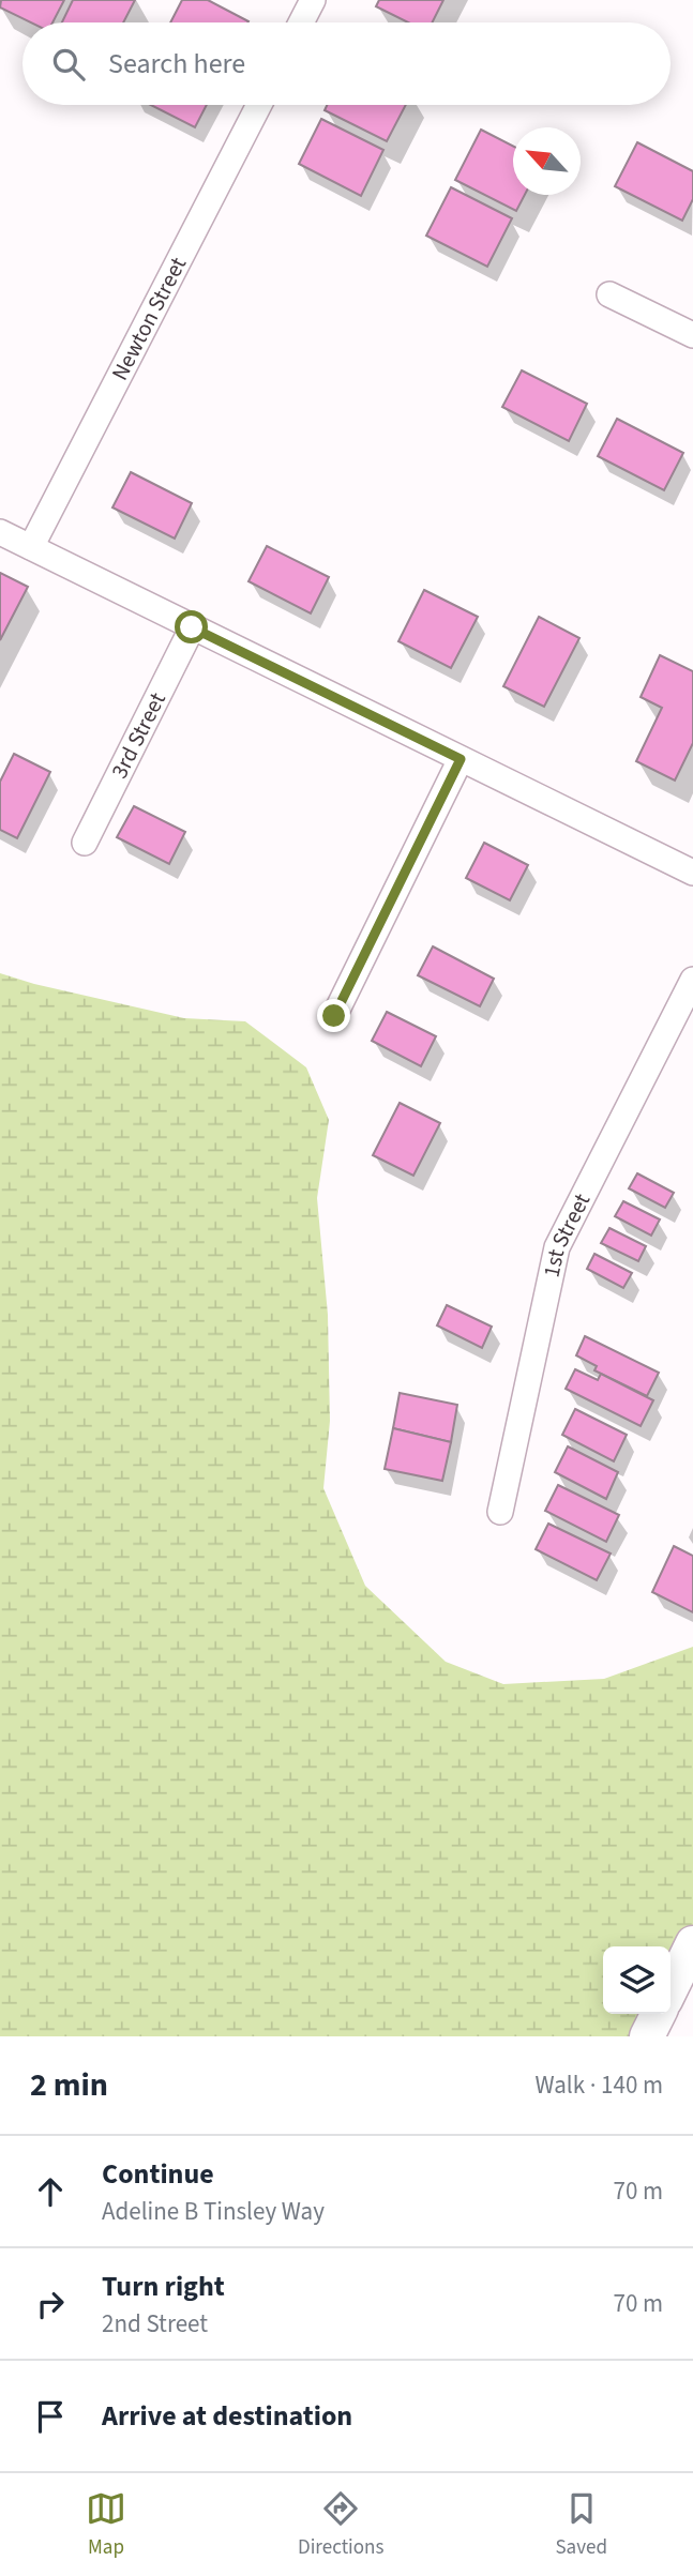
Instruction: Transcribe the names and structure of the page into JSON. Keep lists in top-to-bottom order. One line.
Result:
{"streets":{"street":["Newton Street","3rd Street","1st Street"]},"north":"top left","page":{"search":"Search here","heading":["2 min","Walk · 140 m"],"list":[["Continue","Adeline B Tinsley Way","70 m"],["Turn right","2nd Street","70 m"],"Arrive at destination"],"nav":["Map","Directions","Saved"]}}
